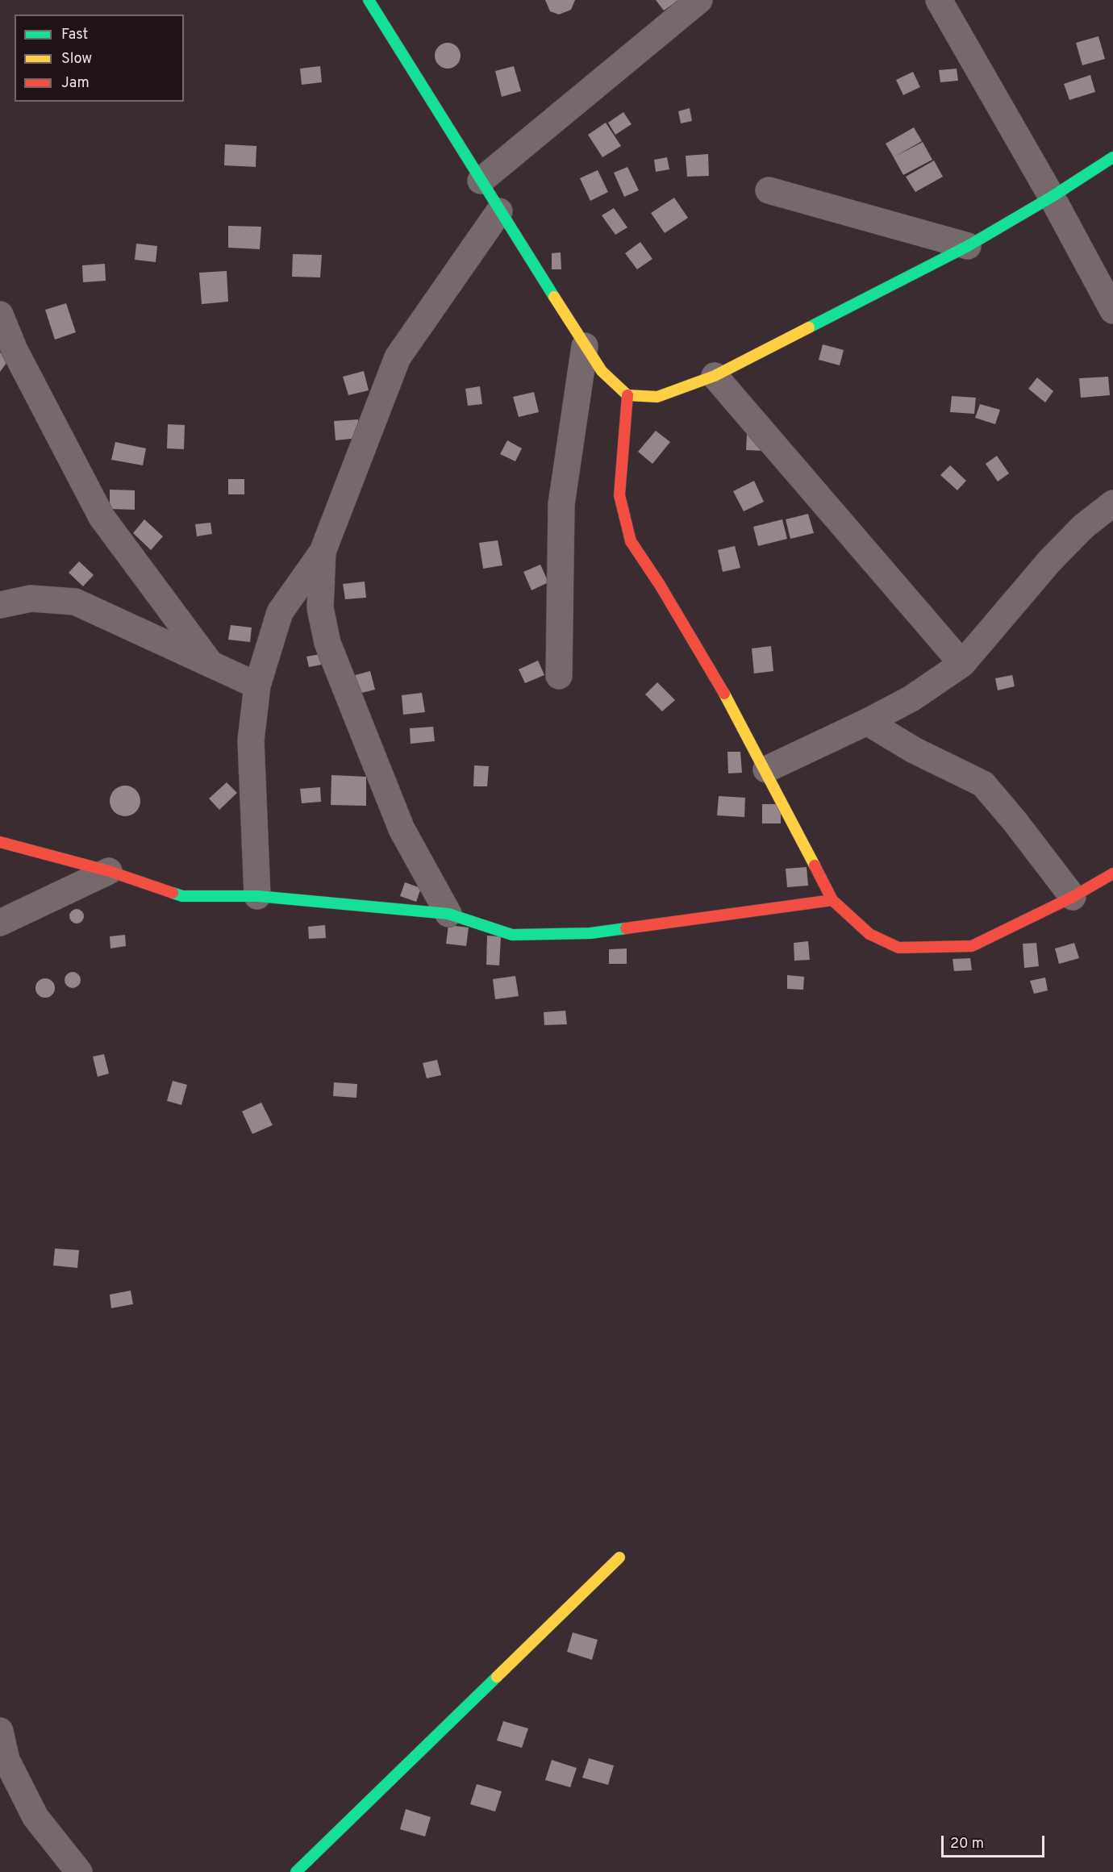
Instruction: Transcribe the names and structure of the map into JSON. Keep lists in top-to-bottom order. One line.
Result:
{"legend":["Fast","Slow","Jam"],"scale_bar":"20 m"}
